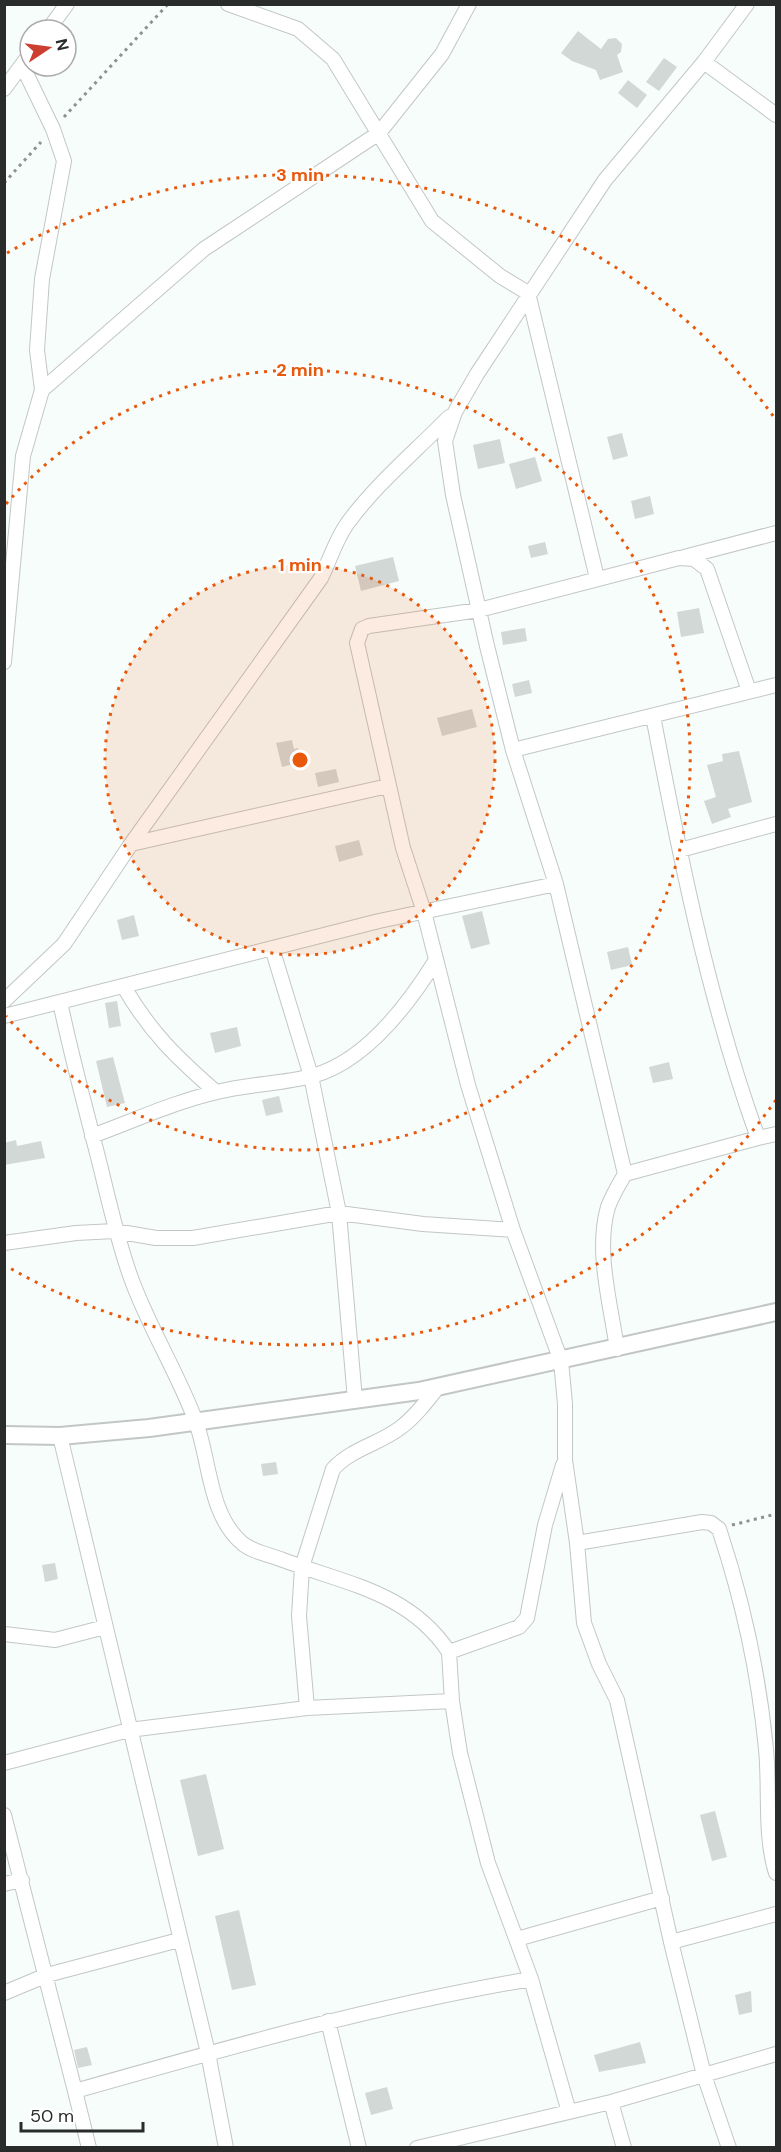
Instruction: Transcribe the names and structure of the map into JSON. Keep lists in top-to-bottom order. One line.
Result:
{"scale_bar":"50 m","north":"right","rings":["3 min","2 min","1 min"]}
